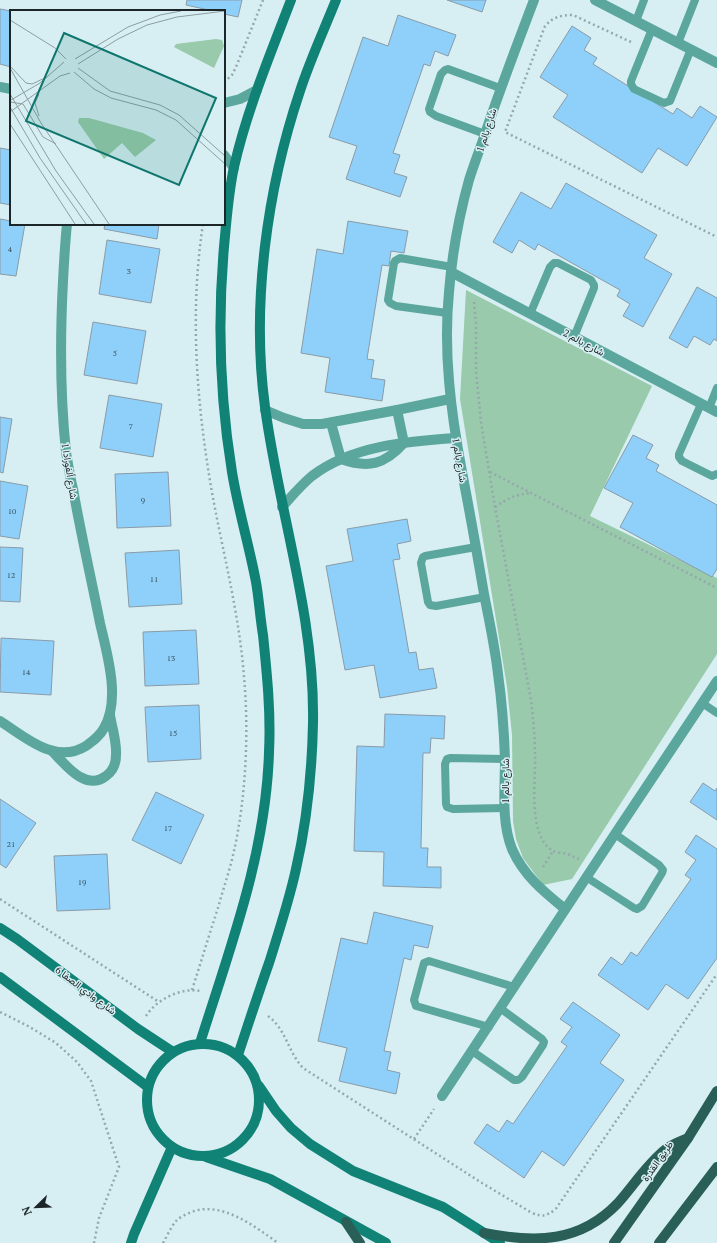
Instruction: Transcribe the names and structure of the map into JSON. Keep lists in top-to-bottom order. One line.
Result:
{"streets":{"main road":["طريق القدرة"],"street":["شارع بالم 1","شارع بالم 2","شارع ألفورادا 1","شارع وادي الصفا 6"]},"crossings":[["شارع بالم 1","شارع بالم 2"]],"house_numbers":["4","3","5","7","9","10","12","11","13","14","15","17","21","19"],"north":"bottom left"}
